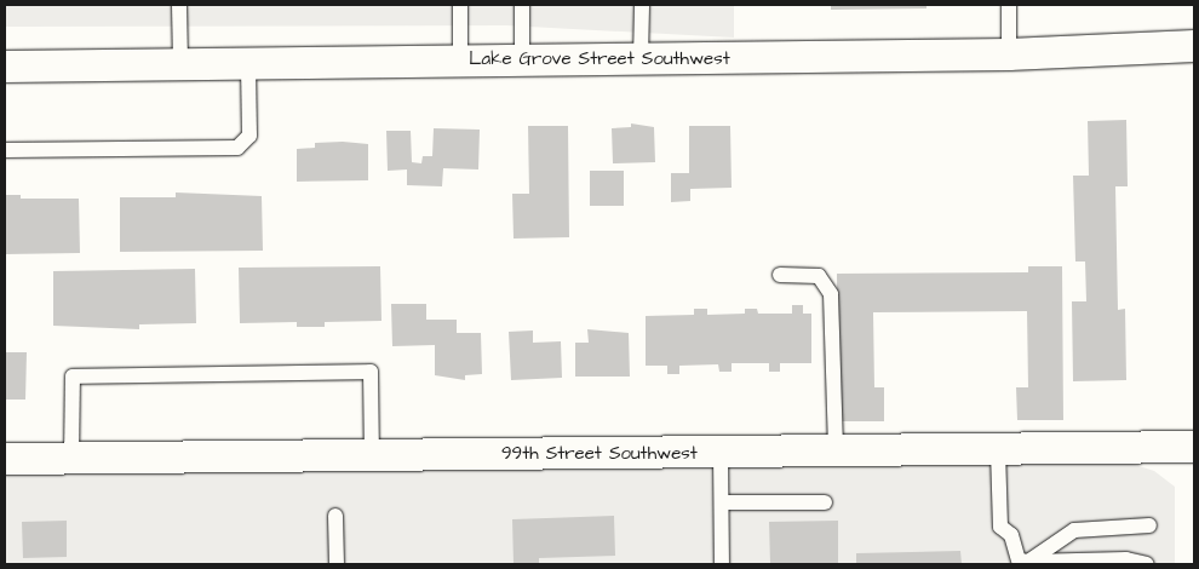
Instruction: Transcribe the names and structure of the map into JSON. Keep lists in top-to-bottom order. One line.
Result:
{"streets":{"street":["Lake Grove Street Southwest","99th Street Southwest"]}}
